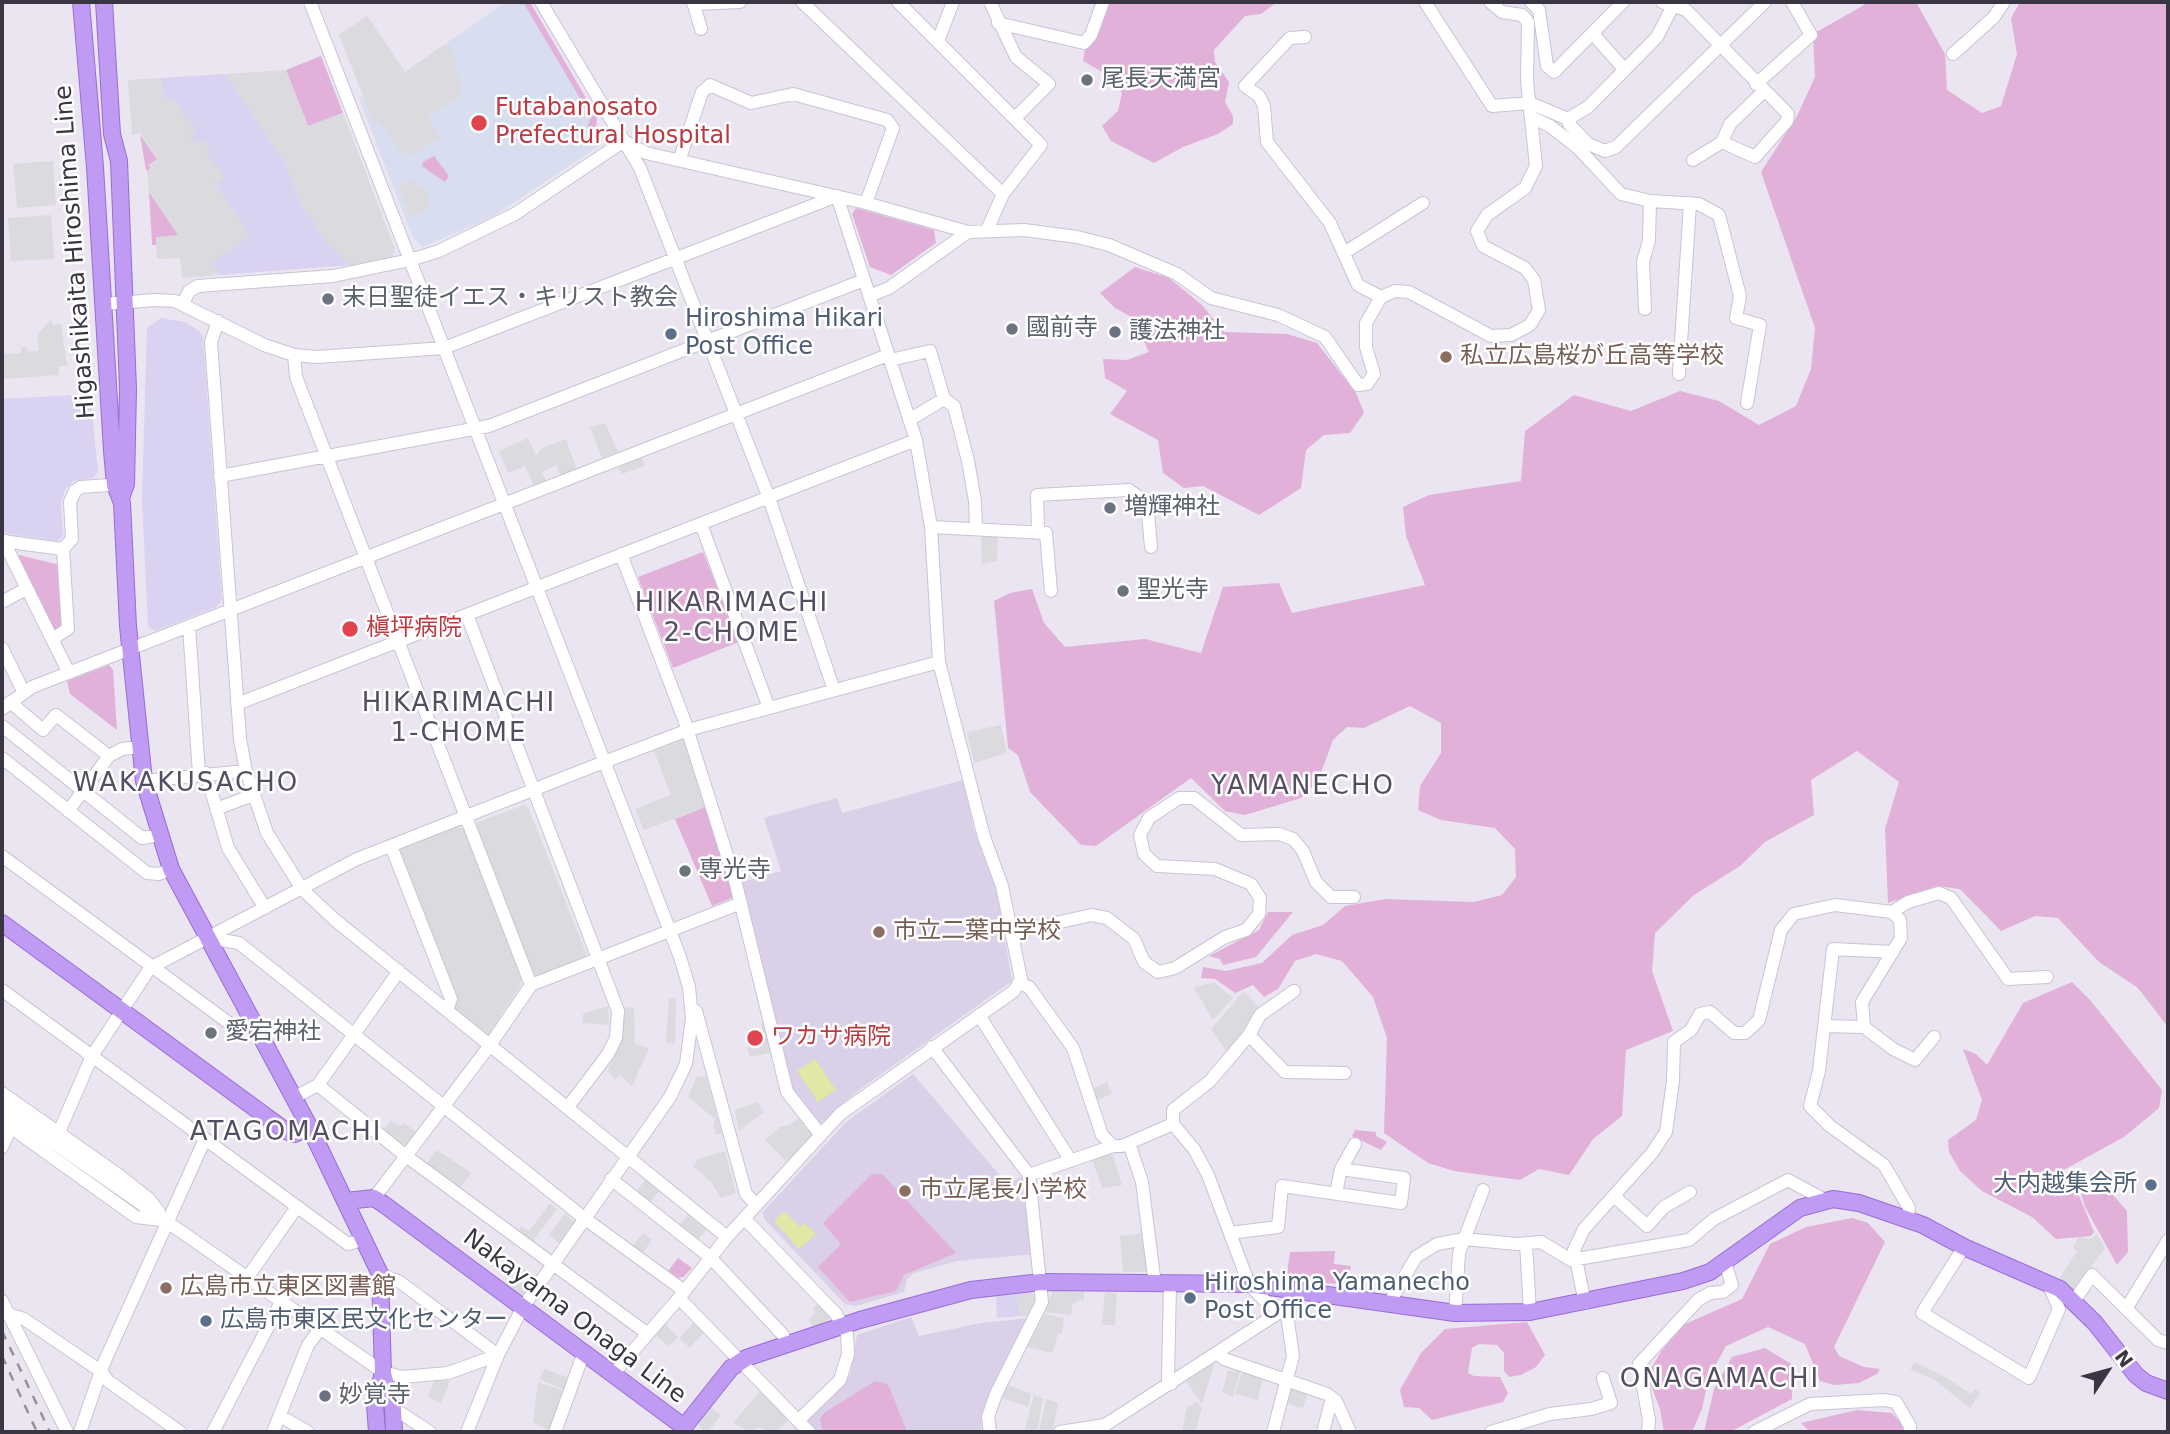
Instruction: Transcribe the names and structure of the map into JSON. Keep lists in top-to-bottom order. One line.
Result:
{"streets":{"main road":["Higashikaita Hiroshima Line","Nakayama Onaga Line"]},"districts":["HIKARIMACHI 2-CHOME","HIKARIMACHI 1-CHOME","WAKAKUSACHO","YAMANECHO","ATAGOMACHI","ONAGAMACHI"],"places":["尾長天満宮","Futabanosato Prefectural Hospital","末日聖徒イエス・キリスト教会","國前寺","護法神社","Hiroshima Hikari Post Office","私立広島桜が丘高等学校","増輝神社","聖光寺","槇坪病院","専光寺","市立二葉中学校","愛宕神社","ワカサ病院","大内越集会所","市立尾長小学校","広島市立東区図書館","Hiroshima Yamanecho Post Office","広島市東区民文化センター","妙覚寺"],"north":"top right"}
